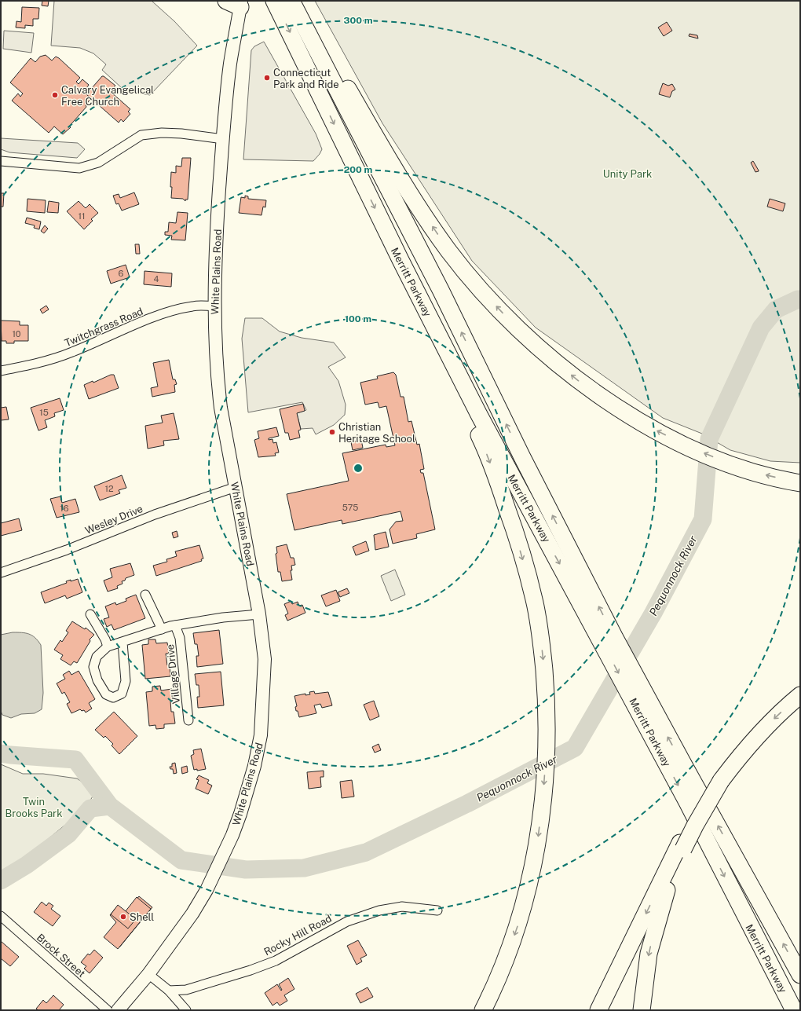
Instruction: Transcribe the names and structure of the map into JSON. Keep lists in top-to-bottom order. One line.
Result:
{"streets":{"highway":["Merritt Parkway"],"main road":["White Plains Road"],"street":["Twitchgrass Road","Wesley Drive","Village Drive","Rocky Hill Road","Brock Street"]},"crossings":[["White Plains Road","Twitchgrass Road"],["White Plains Road","Wesley Drive"]],"water":["Pequonnock River"],"parks":["Unity Park","Twin Brooks Park"],"places":["Connecticut Park and Ride","Calvary Evangelical Free Church","Christian Heritage School","Shell"],"house_numbers":["11","6","4","10","15","12","575","16"],"rings":["300 m","200 m","100 m"]}
